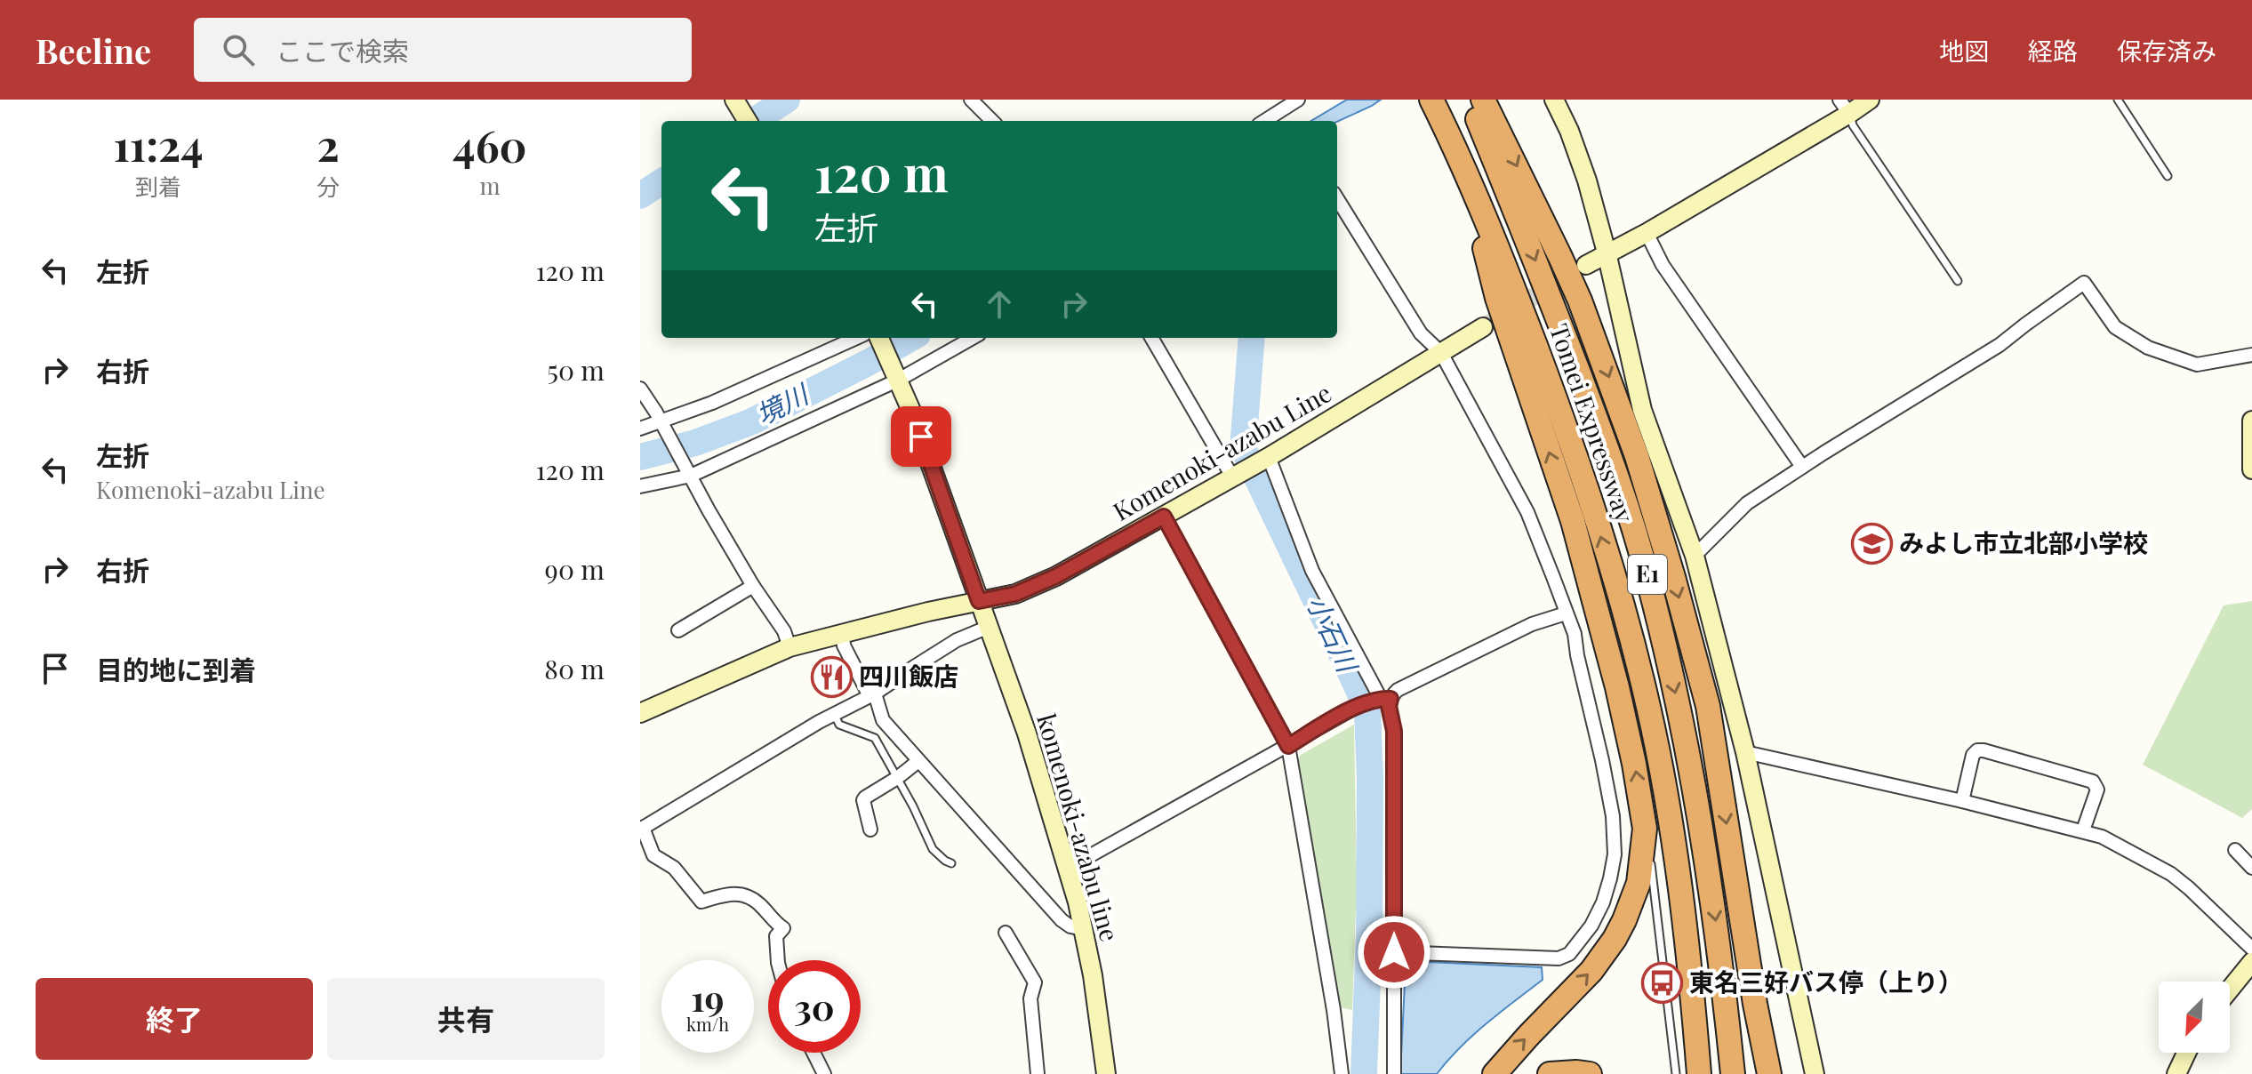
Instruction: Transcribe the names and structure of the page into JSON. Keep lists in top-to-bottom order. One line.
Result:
{"streets":{"highway":["Tomei Expressway","E1"],"street":["Komenoki-azabu Line","komenoki-azabu line"]},"crossings":[["Komenoki-azabu Line","komenoki-azabu line"]],"water":["境川","小石川"],"places":{"school or university":["みよし市立北部小学校"],"restaurant":["四川飯店"],"bus stop":["東名三好バス停（上り）"]},"north":"bottom left","page":{"header":"Beeline","search":"ここで検索","nav":["地図","経路","保存済み"],"eta":["11:24","到着","2","分","460","m"],"turn":["120 m","左折"],"list":[{"name":"左折","value":"120 m"},{"name":"右折","value":"50 m"},{"name":"左折","note":"Komenoki-azabu Line","value":"120 m"},{"name":"右折","value":"90 m"},{"name":"目的地に到着","value":"80 m"}],"speed":"19 km/h","limit":"30","buttons":["終了","共有"]}}
